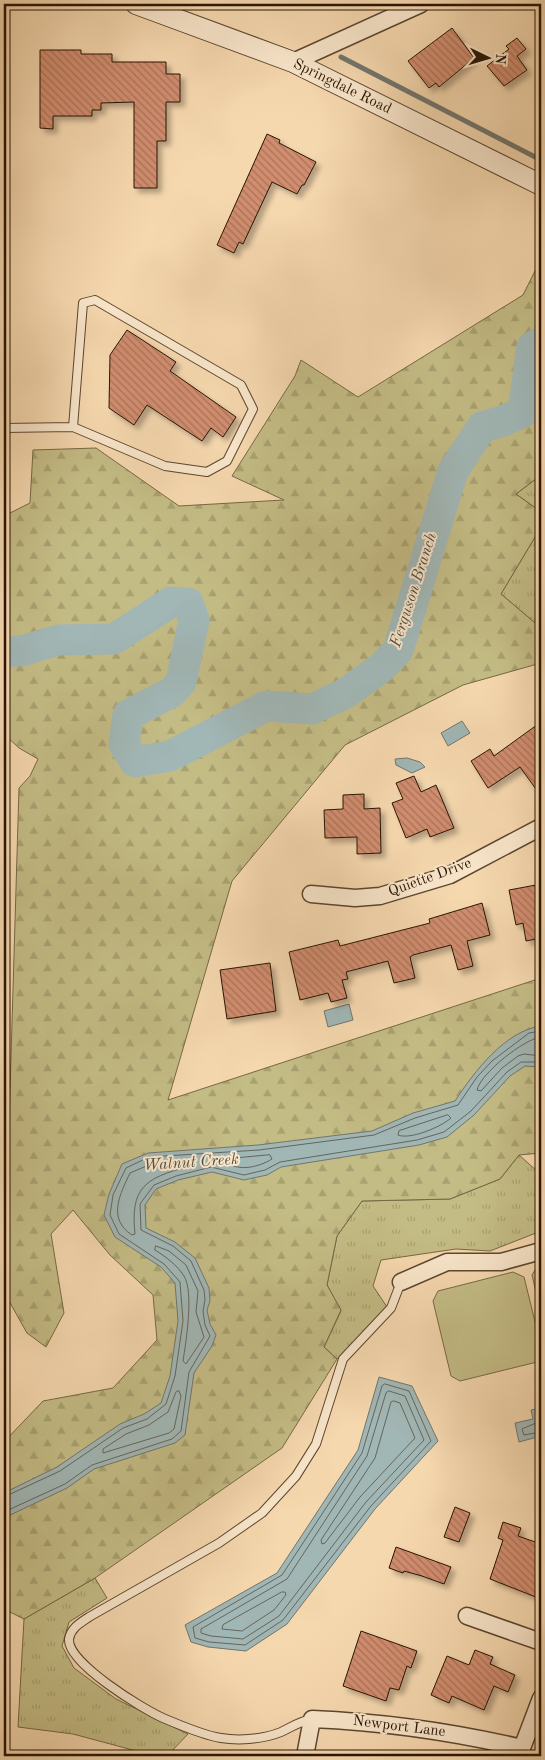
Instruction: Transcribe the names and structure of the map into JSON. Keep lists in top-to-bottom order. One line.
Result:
{"streets":{"street":["Springdale Road","Quiette Drive","Newport Lane"]},"water":["Ferguson Branch","Walnut Creek"],"north":"right"}
